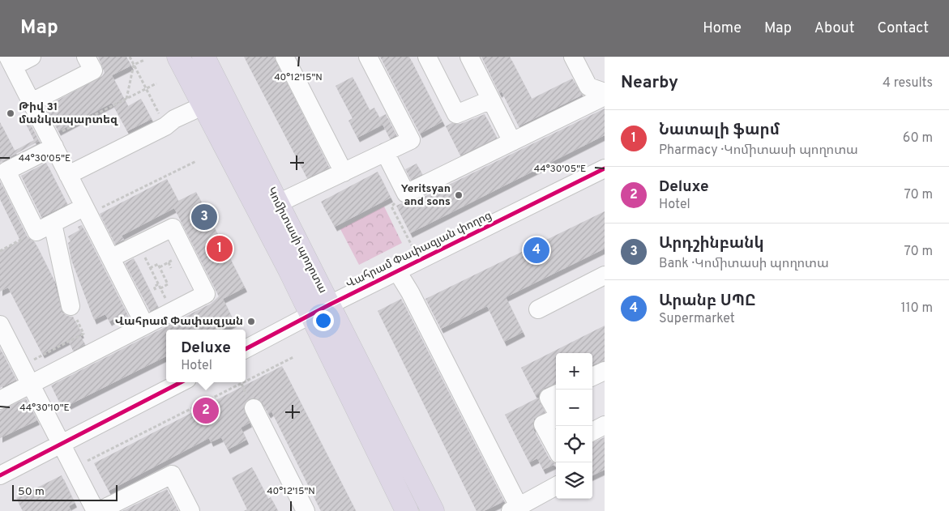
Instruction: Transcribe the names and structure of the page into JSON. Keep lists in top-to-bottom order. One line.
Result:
{"streets":{"main road":["Կոմիտասի պողոտա"],"street":["Վահրամ Փափազյան փողոց"]},"crossings":[["Կոմիտասի պողոտա","Վահրամ Փափազյան փողոց"]],"places":["Թիվ 31 մանկապարտեզ","Yeritsyan and sons","Վահրամ Փափազյան"],"scale_bar":"50 m","page":{"header":"Map","nav":["Home","Map","About","Contact"],"heading":["Nearby","4 results"],"list":[{"mark":"1","name":"Նատալի ֆարմ","note":"Pharmacy · Կոմիտասի պողոտա","value":"60 m"},{"mark":"2","name":"Deluxe","note":"Hotel","value":"70 m"},{"mark":"3","name":"Արդշինբանկ","note":"Bank · Կոմիտասի պողոտա","value":"70 m"},{"mark":"4","name":"Արանբ ՍՊԸ","note":"Supermarket","value":"110 m"}],"pins":["3","1","4","2"],"popup":["Deluxe","Hotel"],"map_buttons":["+","−"],"scale":"50 m"},"coordinates":["40°12'15\"N","44°30'05\"E","44°30'10\"E"]}
